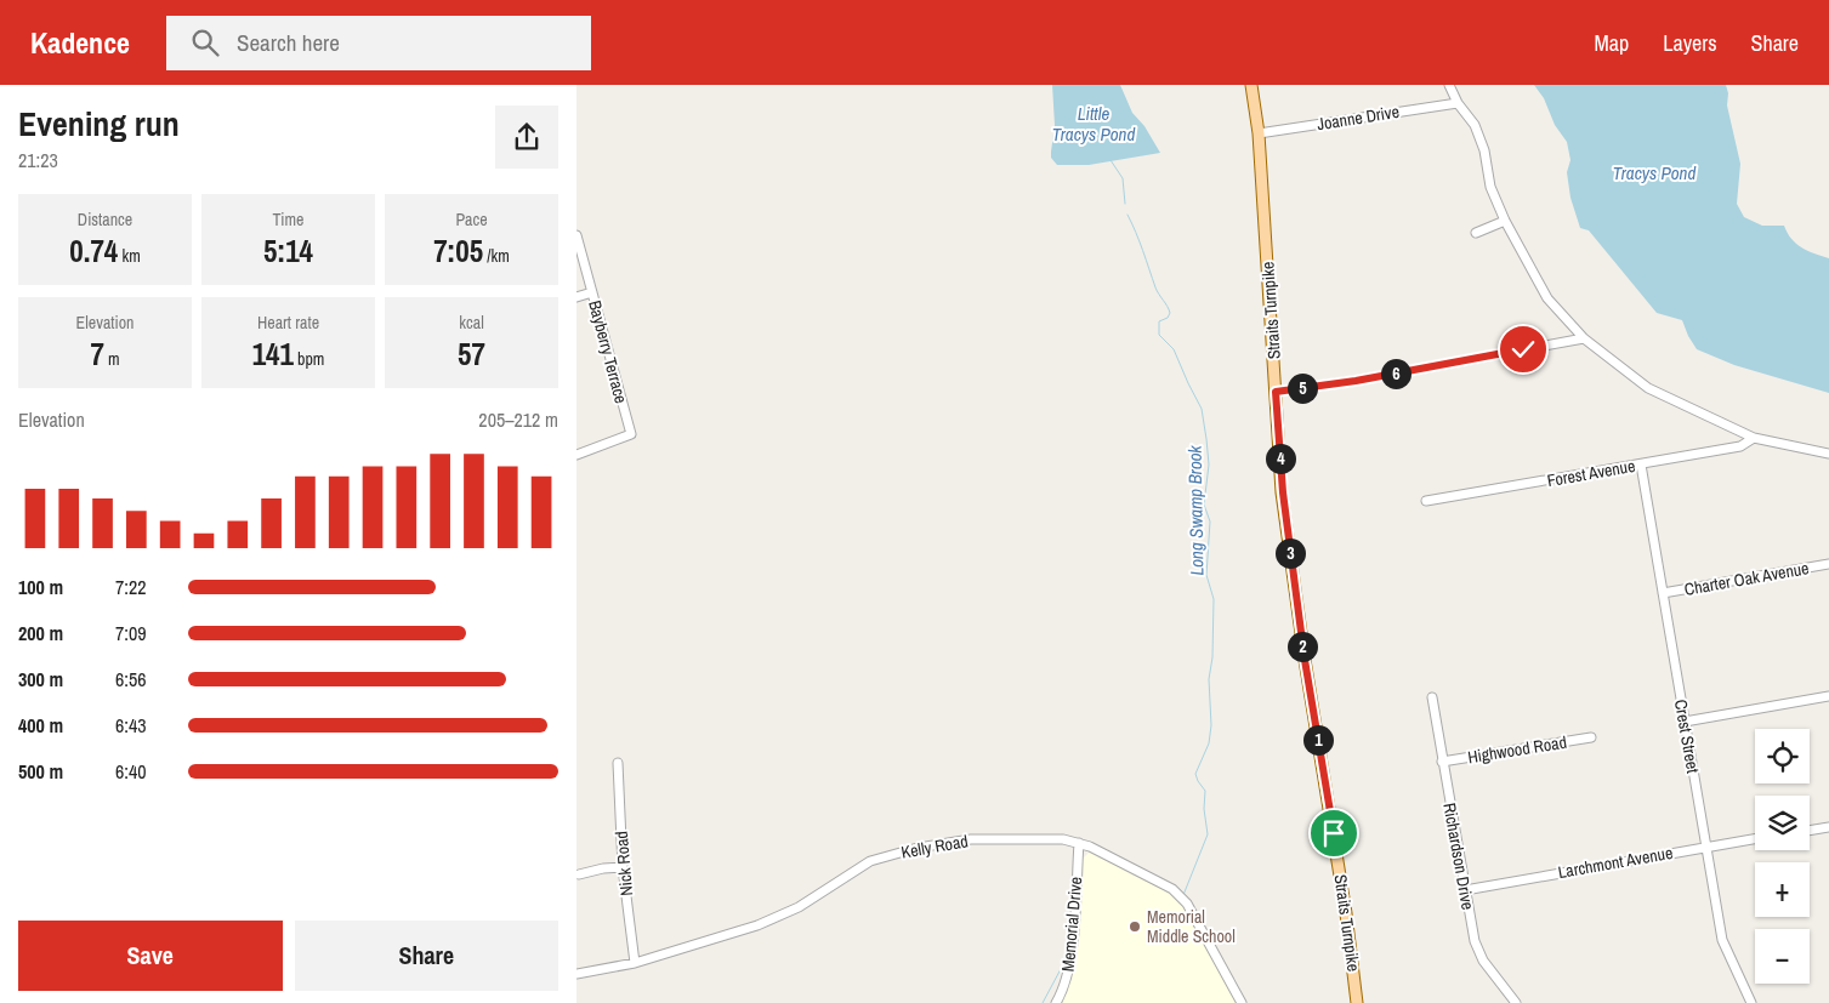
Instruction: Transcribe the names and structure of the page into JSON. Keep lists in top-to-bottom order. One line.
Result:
{"streets":{"main road":["Straits Turnpike"],"street":["Joanne Drive","Bayberry Terrace","Forest Avenue","Charter Oak Avenue","Crest Street","Highwood Road","Kelly Road","Richardson Drive","Larchmont Avenue","Nick Road","Memorial Drive"]},"crossings":[["Joanne Drive","Straits Turnpike"],["Forest Avenue","Crest Street"],["Charter Oak Avenue","Crest Street"],["Crest Street","Larchmont Avenue"],["Highwood Road","Richardson Drive"],["Kelly Road","Nick Road"],["Kelly Road","Memorial Drive"],["Richardson Drive","Larchmont Avenue"]],"water":["Little Tracys Pond","Tracys Pond","Long Swamp Brook"],"places":["Memorial Middle School"],"page":{"header":"Kadence","search":"Search here","nav":["Map","Layers","Share"],"heading":["Evening run","21:23"],"stats":[["Distance","0.74 km"],["Time","5:14"],["Pace","7:05 /km"],["Elevation","7 m"],["Heart rate","141 bpm"],["kcal","57"]],"pins":["6","5","4","3","2","1"],"chart":["Elevation","205–212 m"],"list":[{"name":"100 m","note":"7:22"},{"name":"200 m","note":"7:09"},{"name":"300 m","note":"6:56"},{"name":"400 m","note":"6:43"},{"name":"500 m","note":"6:40"}],"map_buttons":["+","−"],"buttons":["Save","Share"]}}
